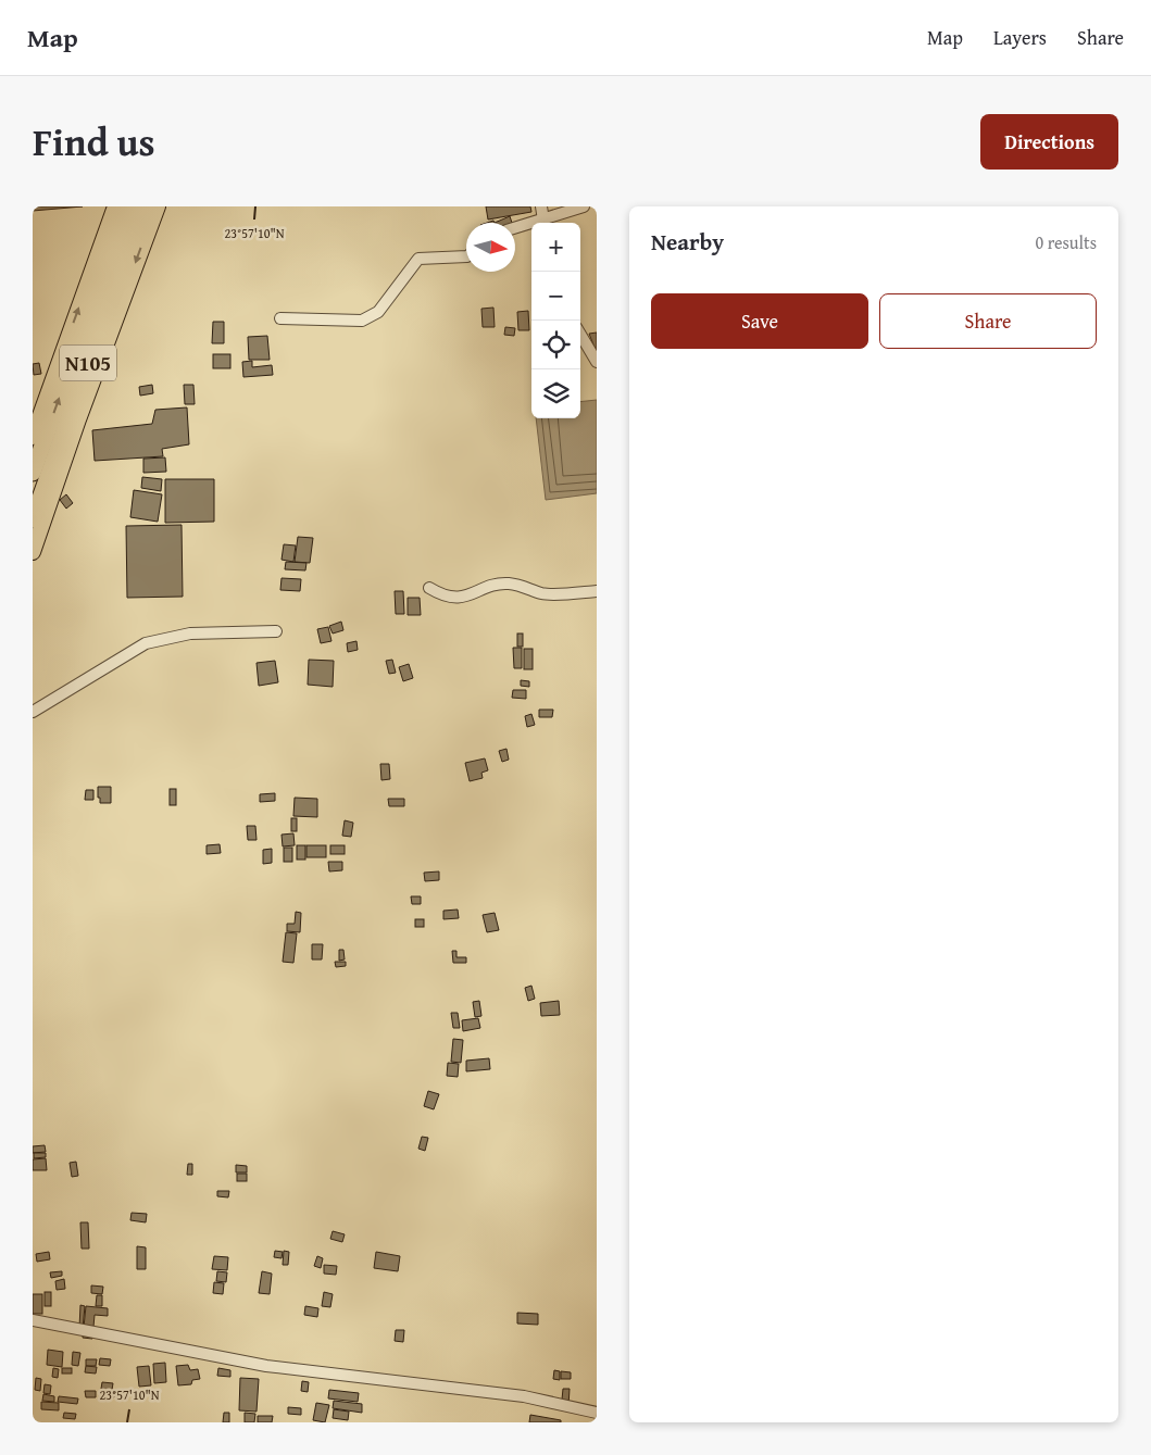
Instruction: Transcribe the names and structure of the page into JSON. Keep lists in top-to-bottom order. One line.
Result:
{"streets":{"highway":["N105"]},"north":"right","page":{"header":"Map","nav":["Map","Layers","Share"],"title":"Find us","buttons":["Directions",["Save","Share"]],"heading":["Nearby","0 results"],"map_buttons":["+","−"]},"coordinates":["23°57'10\"N"]}
